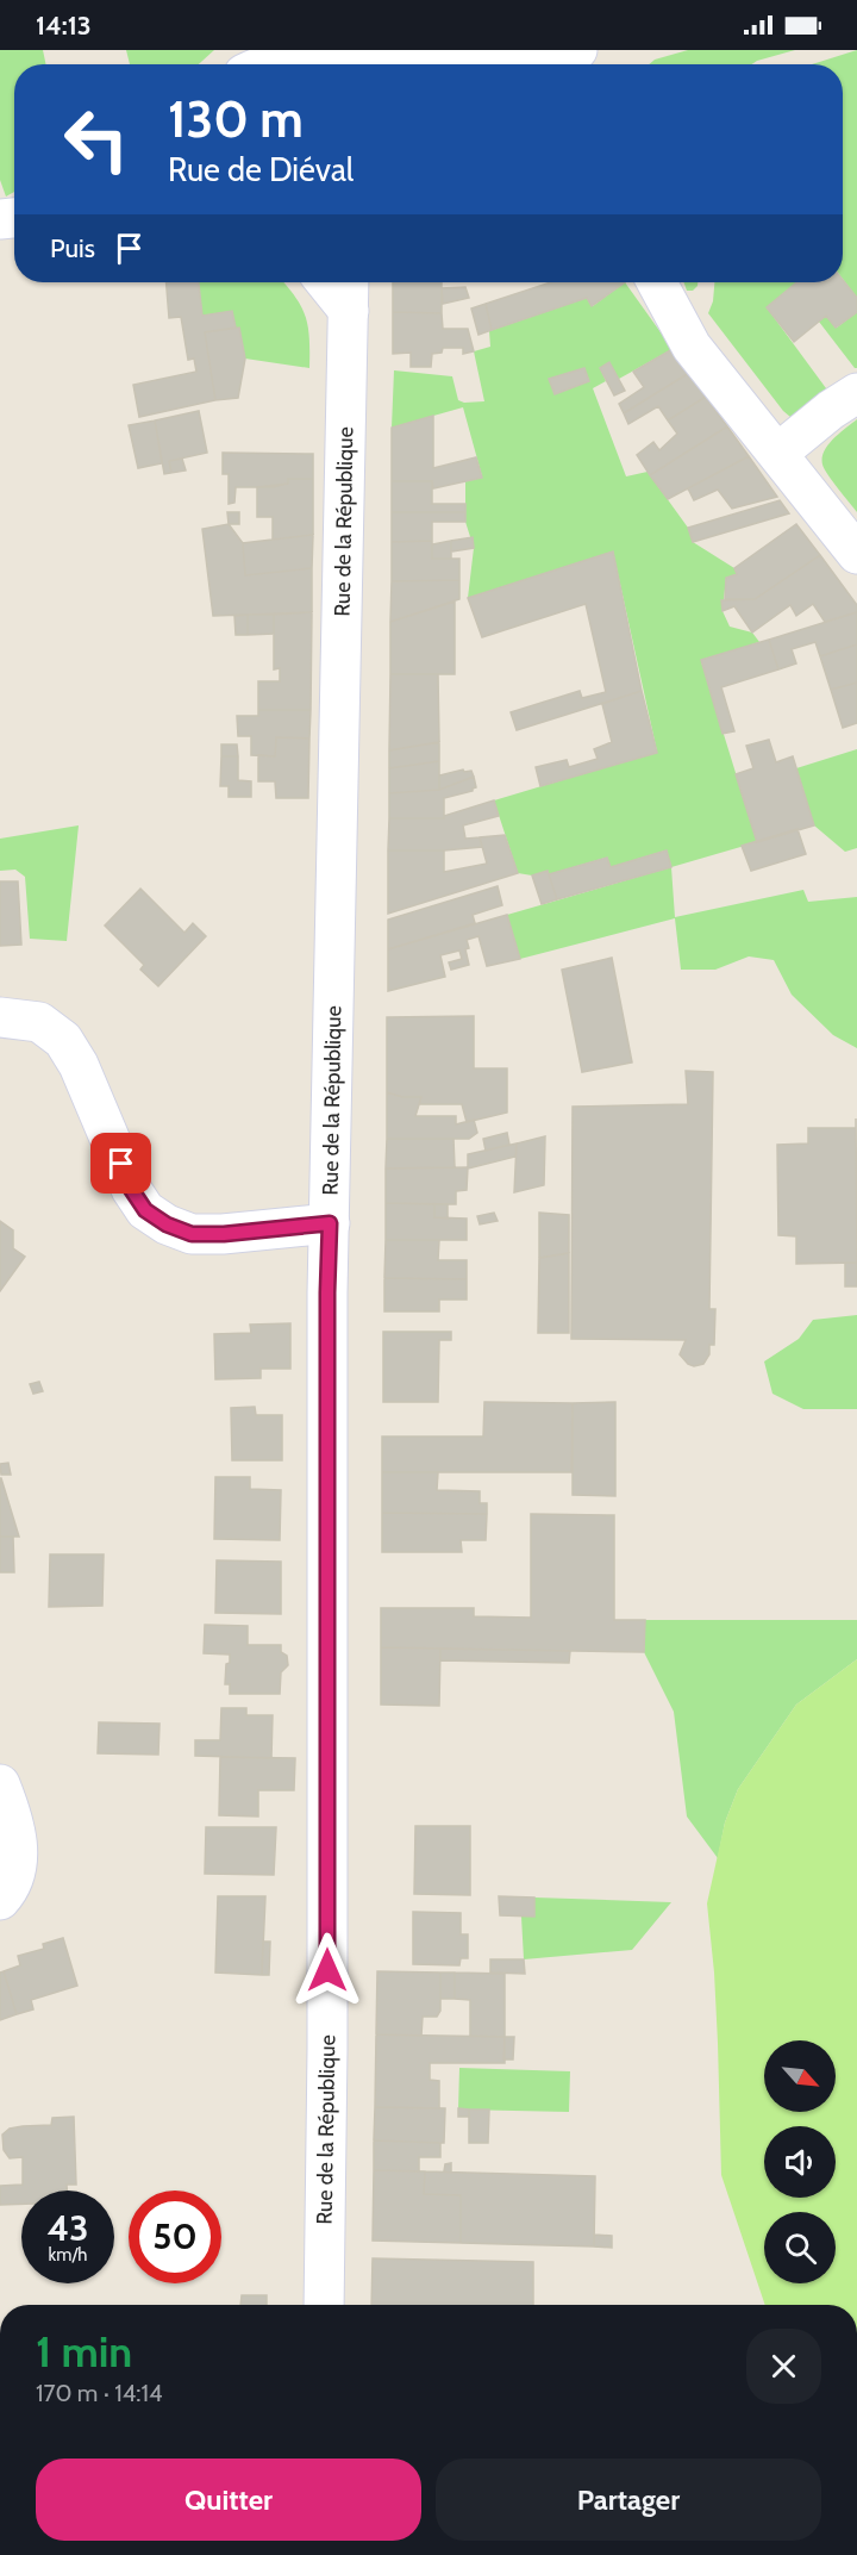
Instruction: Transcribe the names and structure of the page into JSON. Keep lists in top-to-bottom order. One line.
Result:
{"streets":{"main road":["Rue de la République"]},"north":"bottom right","page":{"status":"14:13","turn":["130 m","Rue de Diéval"],"then":"Puis","speed":"43 km/h","limit":"50","heading":["1 min","170 m · 14:14"],"buttons":["Quitter","Partager"]}}
